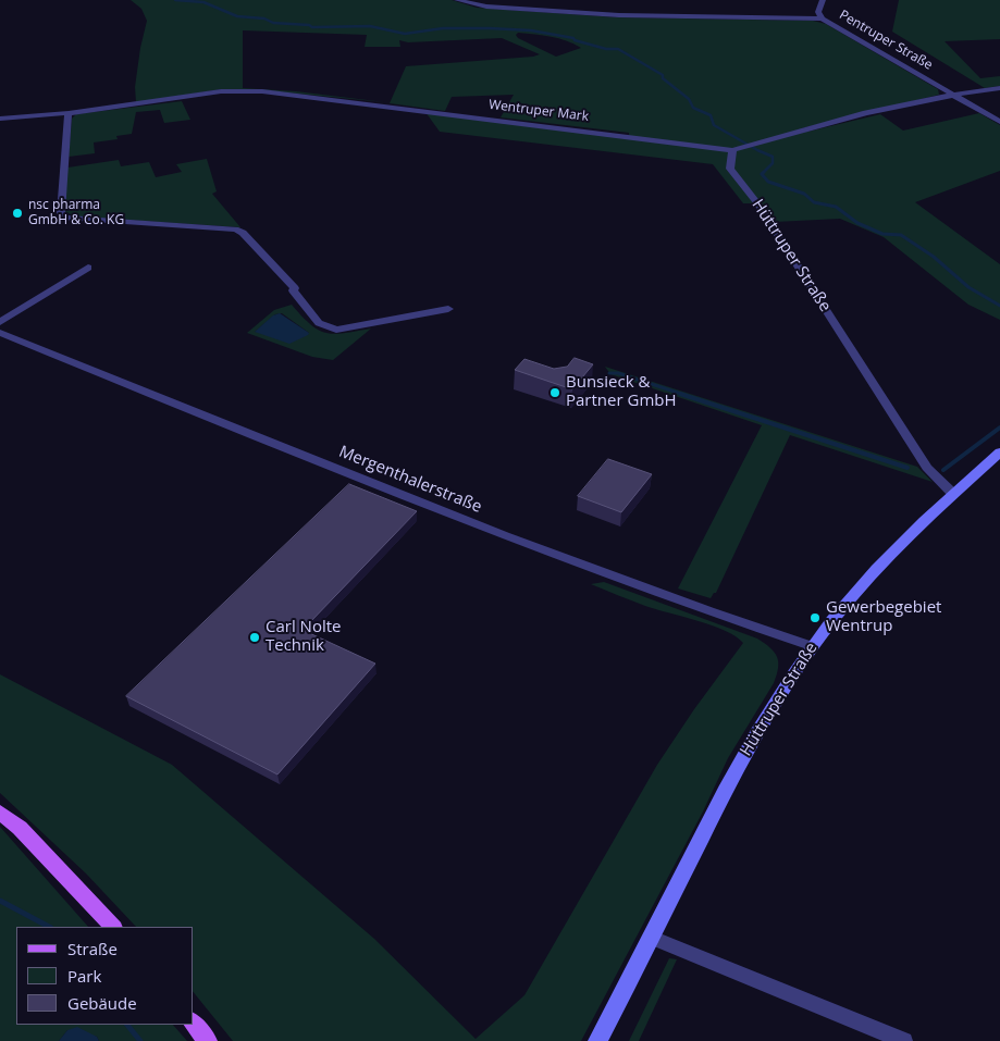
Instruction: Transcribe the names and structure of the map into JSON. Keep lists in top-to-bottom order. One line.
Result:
{"streets":{"main road":["Hüttruper Straße"],"street":["Pentruper Straße","Wentruper Mark","Mergenthalerstraße"]},"crossings":[["Pentruper Straße","Wentruper Mark"],["Wentruper Mark","Hüttruper Straße"],["Hüttruper Straße","Mergenthalerstraße"]],"places":["nsc pharma GmbH & Co. KG","Bunsieck & Partner GmbH","Gewerbegebiet Wentrup","Carl Nolte Technik"],"legend":["Straße","Park","Gebäude"]}
